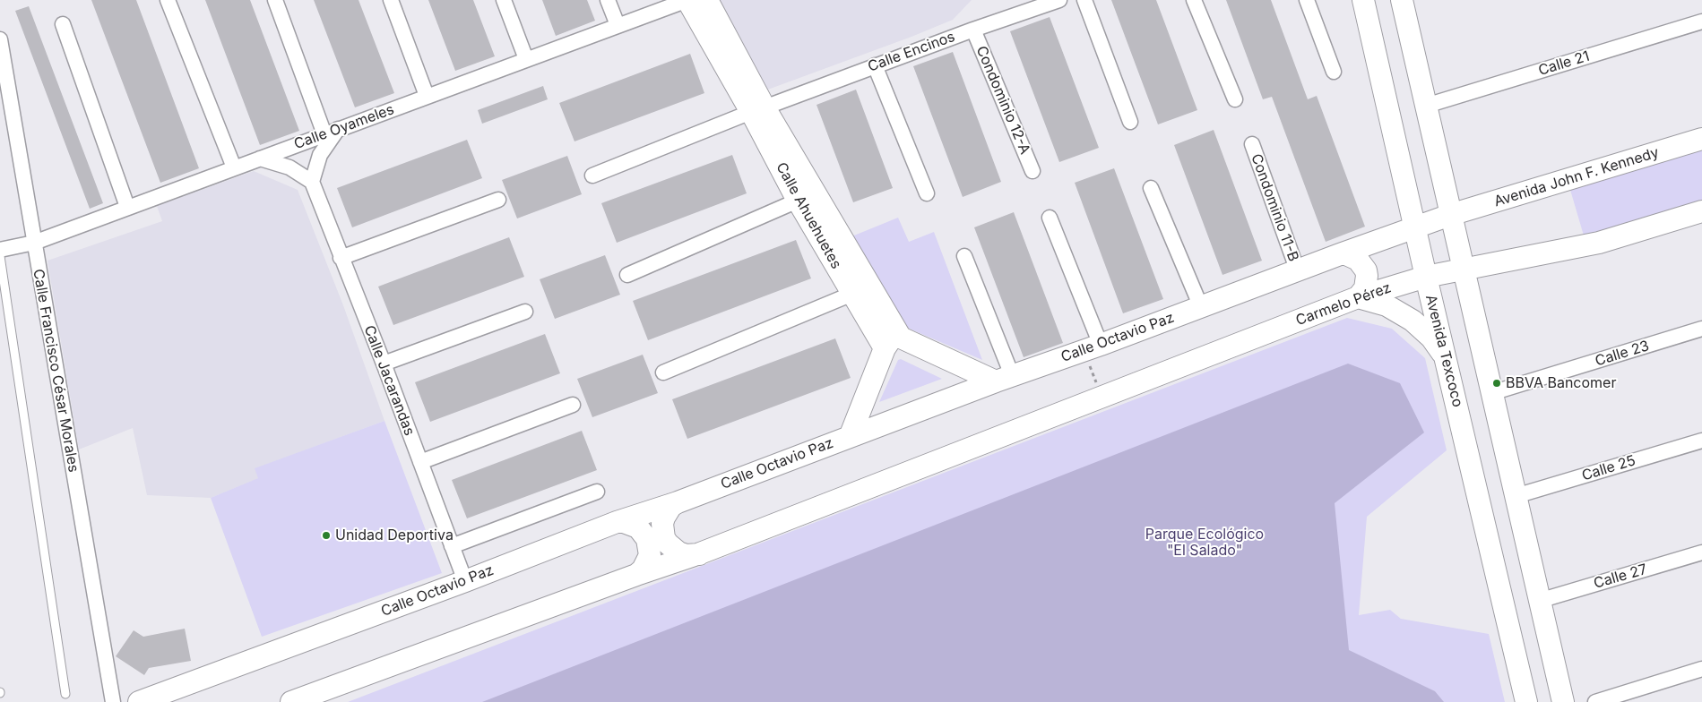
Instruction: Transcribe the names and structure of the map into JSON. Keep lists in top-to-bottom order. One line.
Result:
{"streets":{"street":["Calle Encinos","Calle 21","Condominio 12-A","Calle Oyameles","Avenida John F. Kennedy","Condominio 11-B","Calle Ahuehuetes","Carmelo Pérez","Calle Octavio Paz","Avenida Texcoco","Calle 23","Calle Francisco César Morales","Calle Jacarandas","Calle 25","Calle 27"]},"crossings":[["Calle Encinos","Condominio 12-A"],["Calle Encinos","Calle Ahuehuetes"],["Calle Oyameles","Calle Ahuehuetes"],["Calle Oyameles","Calle Francisco César Morales"],["Condominio 11-B","Calle Octavio Paz"],["Carmelo Pérez","Avenida Texcoco"],["Calle Octavio Paz","Avenida Texcoco"],["Calle Octavio Paz","Calle Jacarandas"]],"parks":["Parque Ecológico \"El Salado\""],"places":["BBVA Bancomer","Unidad Deportiva"]}
